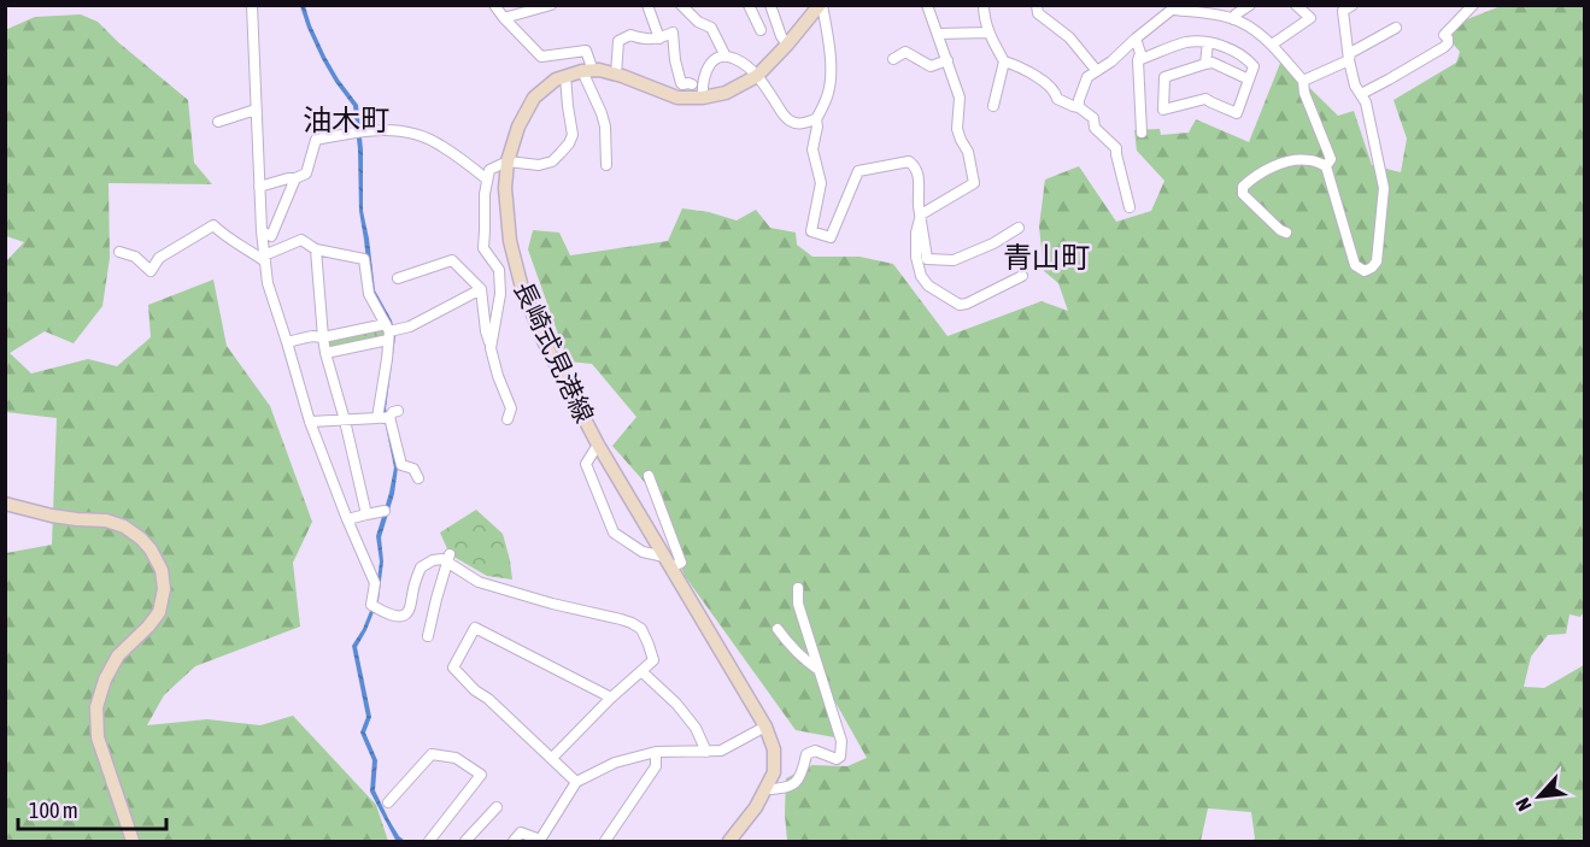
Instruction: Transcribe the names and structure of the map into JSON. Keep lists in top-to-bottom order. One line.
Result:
{"streets":{"main road":["長崎式見港線"]},"districts":["油木町","青山町"],"scale_bar":"100 m","north":"bottom left"}
